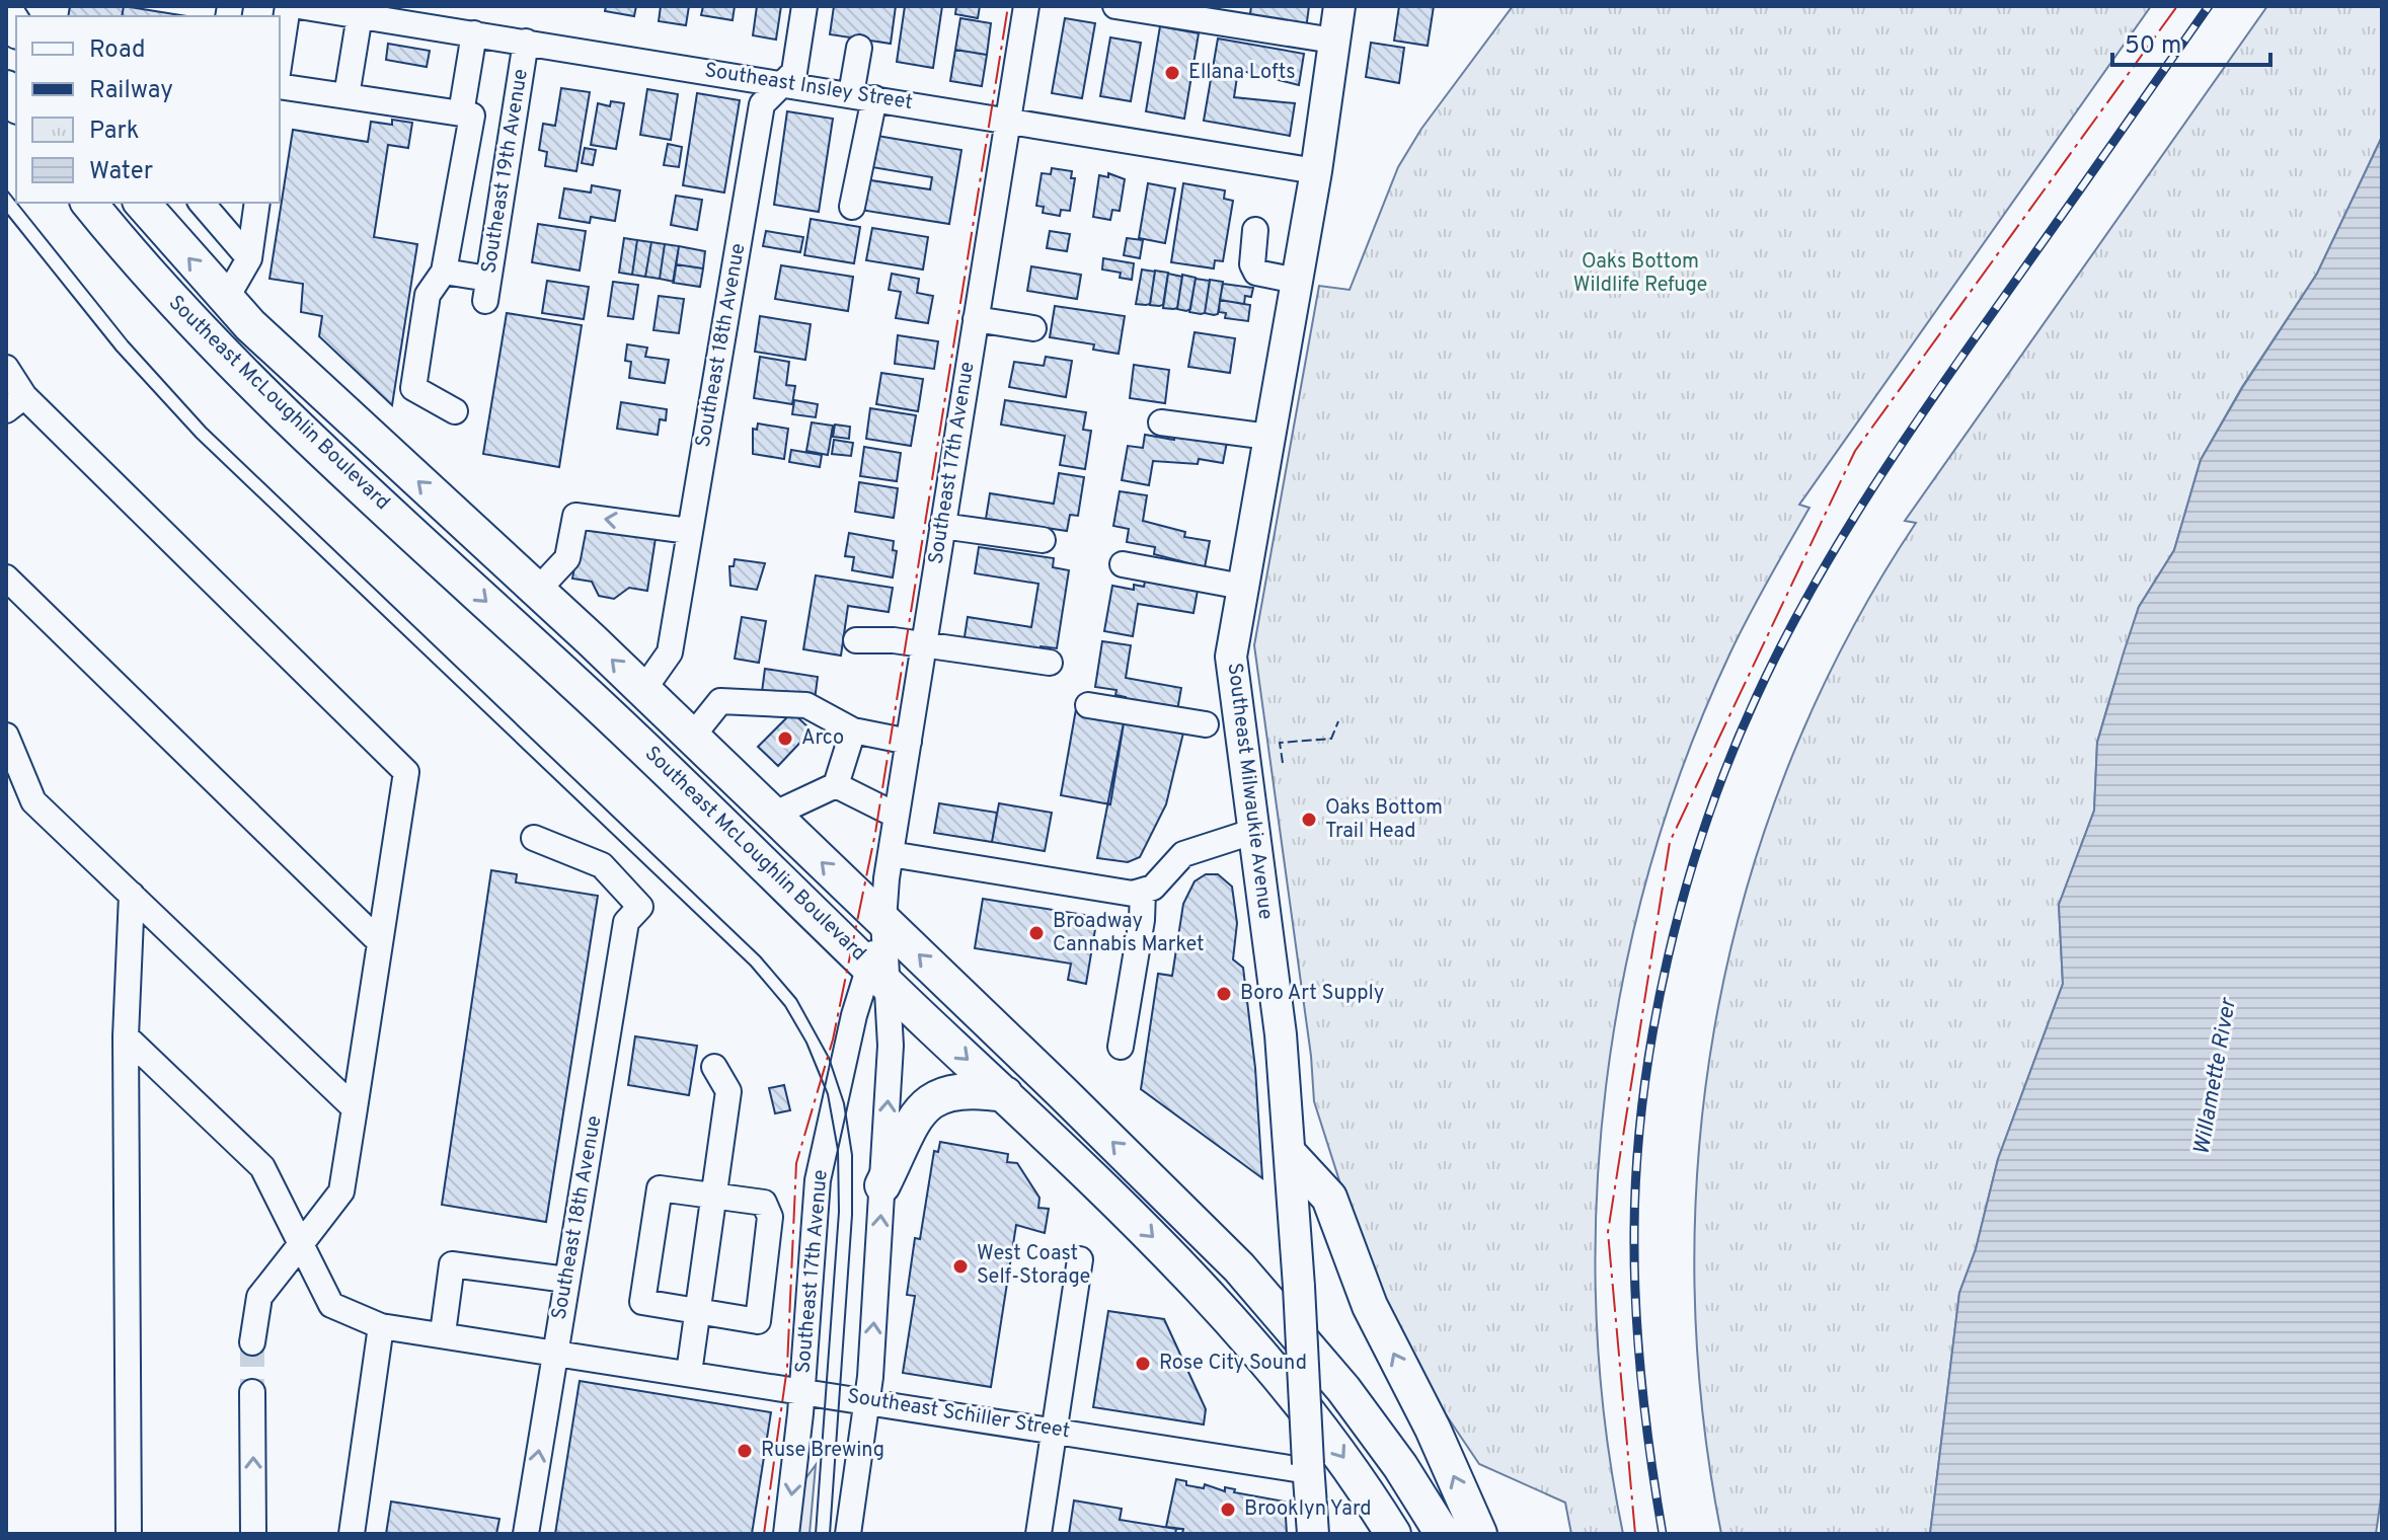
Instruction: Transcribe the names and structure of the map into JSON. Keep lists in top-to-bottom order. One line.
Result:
{"streets":{"highway":["Southeast McLoughlin Boulevard"],"main road":["Southeast Milwaukie Avenue"],"street":["Southeast Insley Street","Southeast 19th Avenue","Southeast 18th Avenue","Southeast 17th Avenue","Southeast Schiller Street"]},"crossings":[["Southeast Insley Street","Southeast 19th Avenue"],["Southeast Insley Street","Southeast 18th Avenue"],["Southeast Insley Street","Southeast 17th Avenue"],["Southeast Insley Street","Southeast Milwaukie Avenue"],["Southeast 18th Avenue","Southeast McLoughlin Boulevard"],["Southeast 18th Avenue","Southeast Schiller Street"],["Southeast McLoughlin Boulevard","Southeast 17th Avenue"],["Southeast 17th Avenue","Southeast Schiller Street"],["Southeast Milwaukie Avenue","Southeast Schiller Street"]],"water":["Willamette River"],"parks":["Oaks Bottom Wildlife Refuge"],"places":["Ellana Lofts","Arco","Oaks Bottom Trail Head","Broadway Cannabis Market","Boro Art Supply","West Coast Self-Storage","Rose City Sound","Ruse Brewing","Brooklyn Yard"],"legend":["Road","Railway","Park","Water"],"scale_bar":"50 m"}
